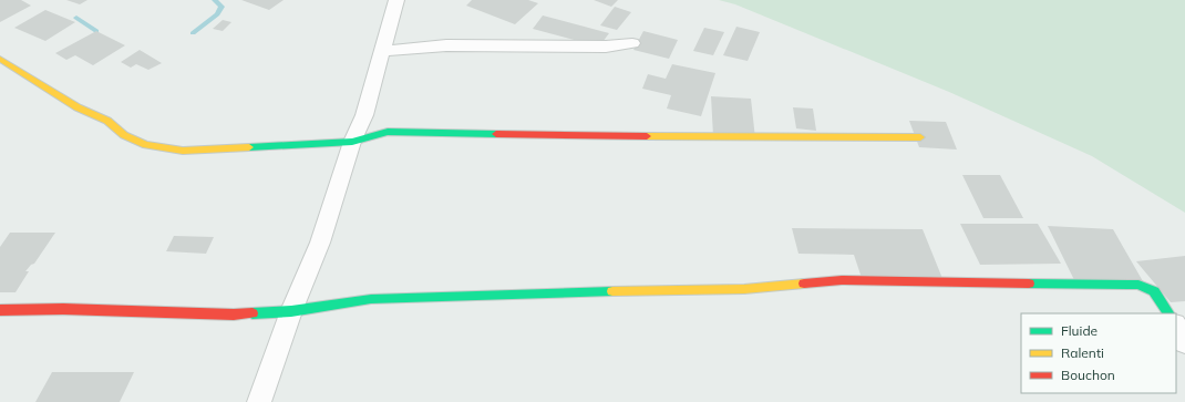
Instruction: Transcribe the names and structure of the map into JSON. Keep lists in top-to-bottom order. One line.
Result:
{"legend":["Fluide","Ralenti","Bouchon"]}
